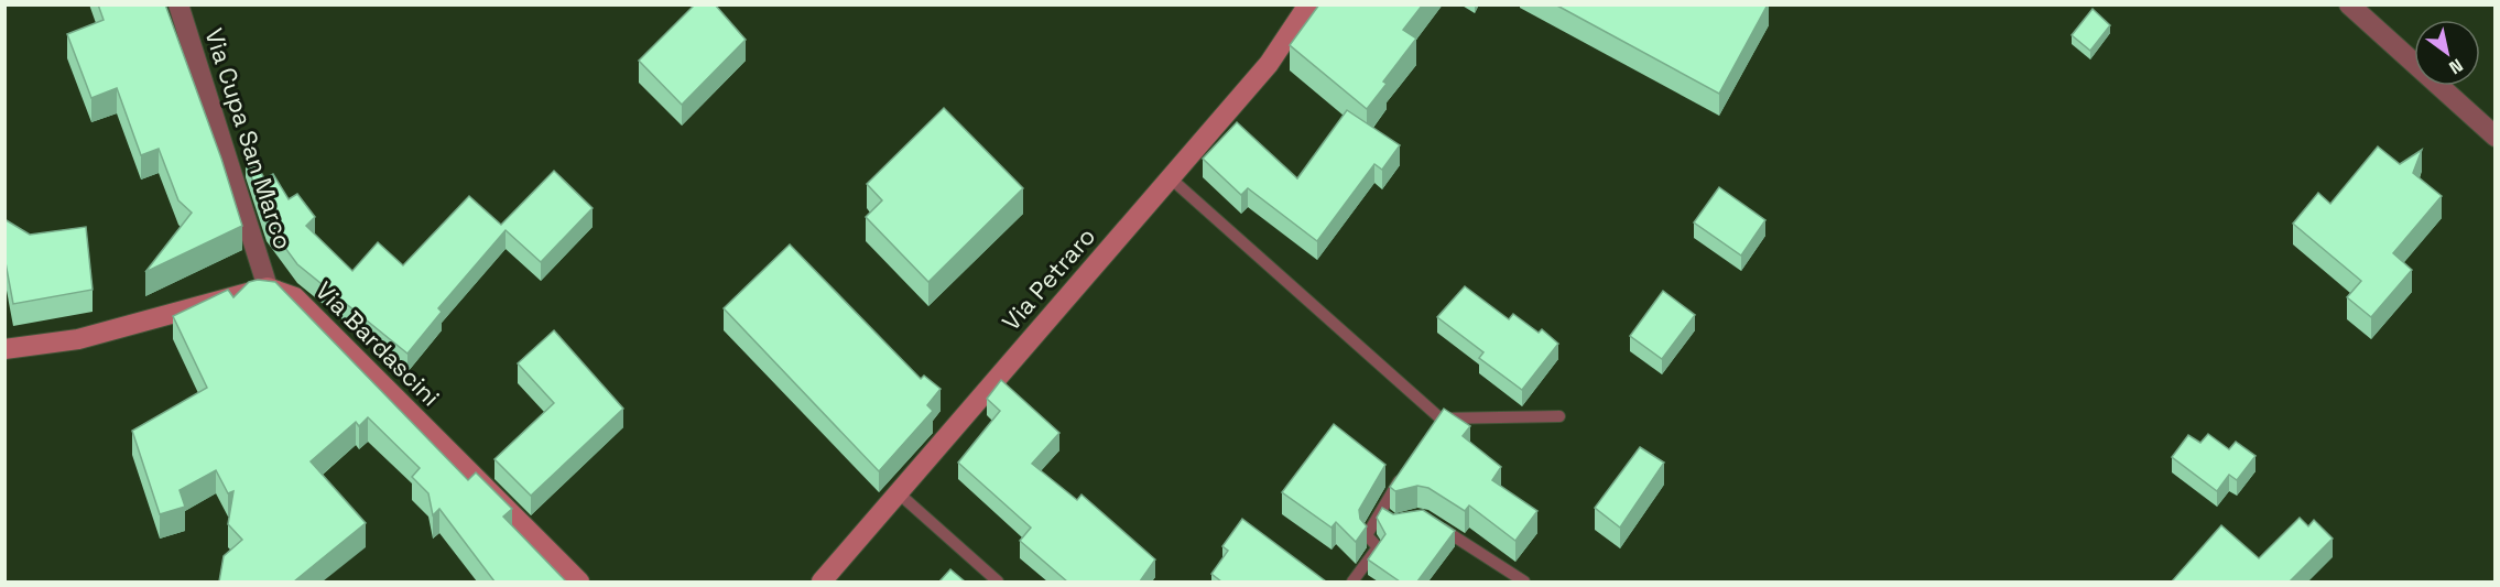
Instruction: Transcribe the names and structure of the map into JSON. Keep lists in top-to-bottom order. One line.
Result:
{"streets":{"street":["Via Cupa San Marco","Via Petraro","Via Bardascini"]},"crossings":[["Via Cupa San Marco","Via Bardascini"]],"north":"bottom right"}
